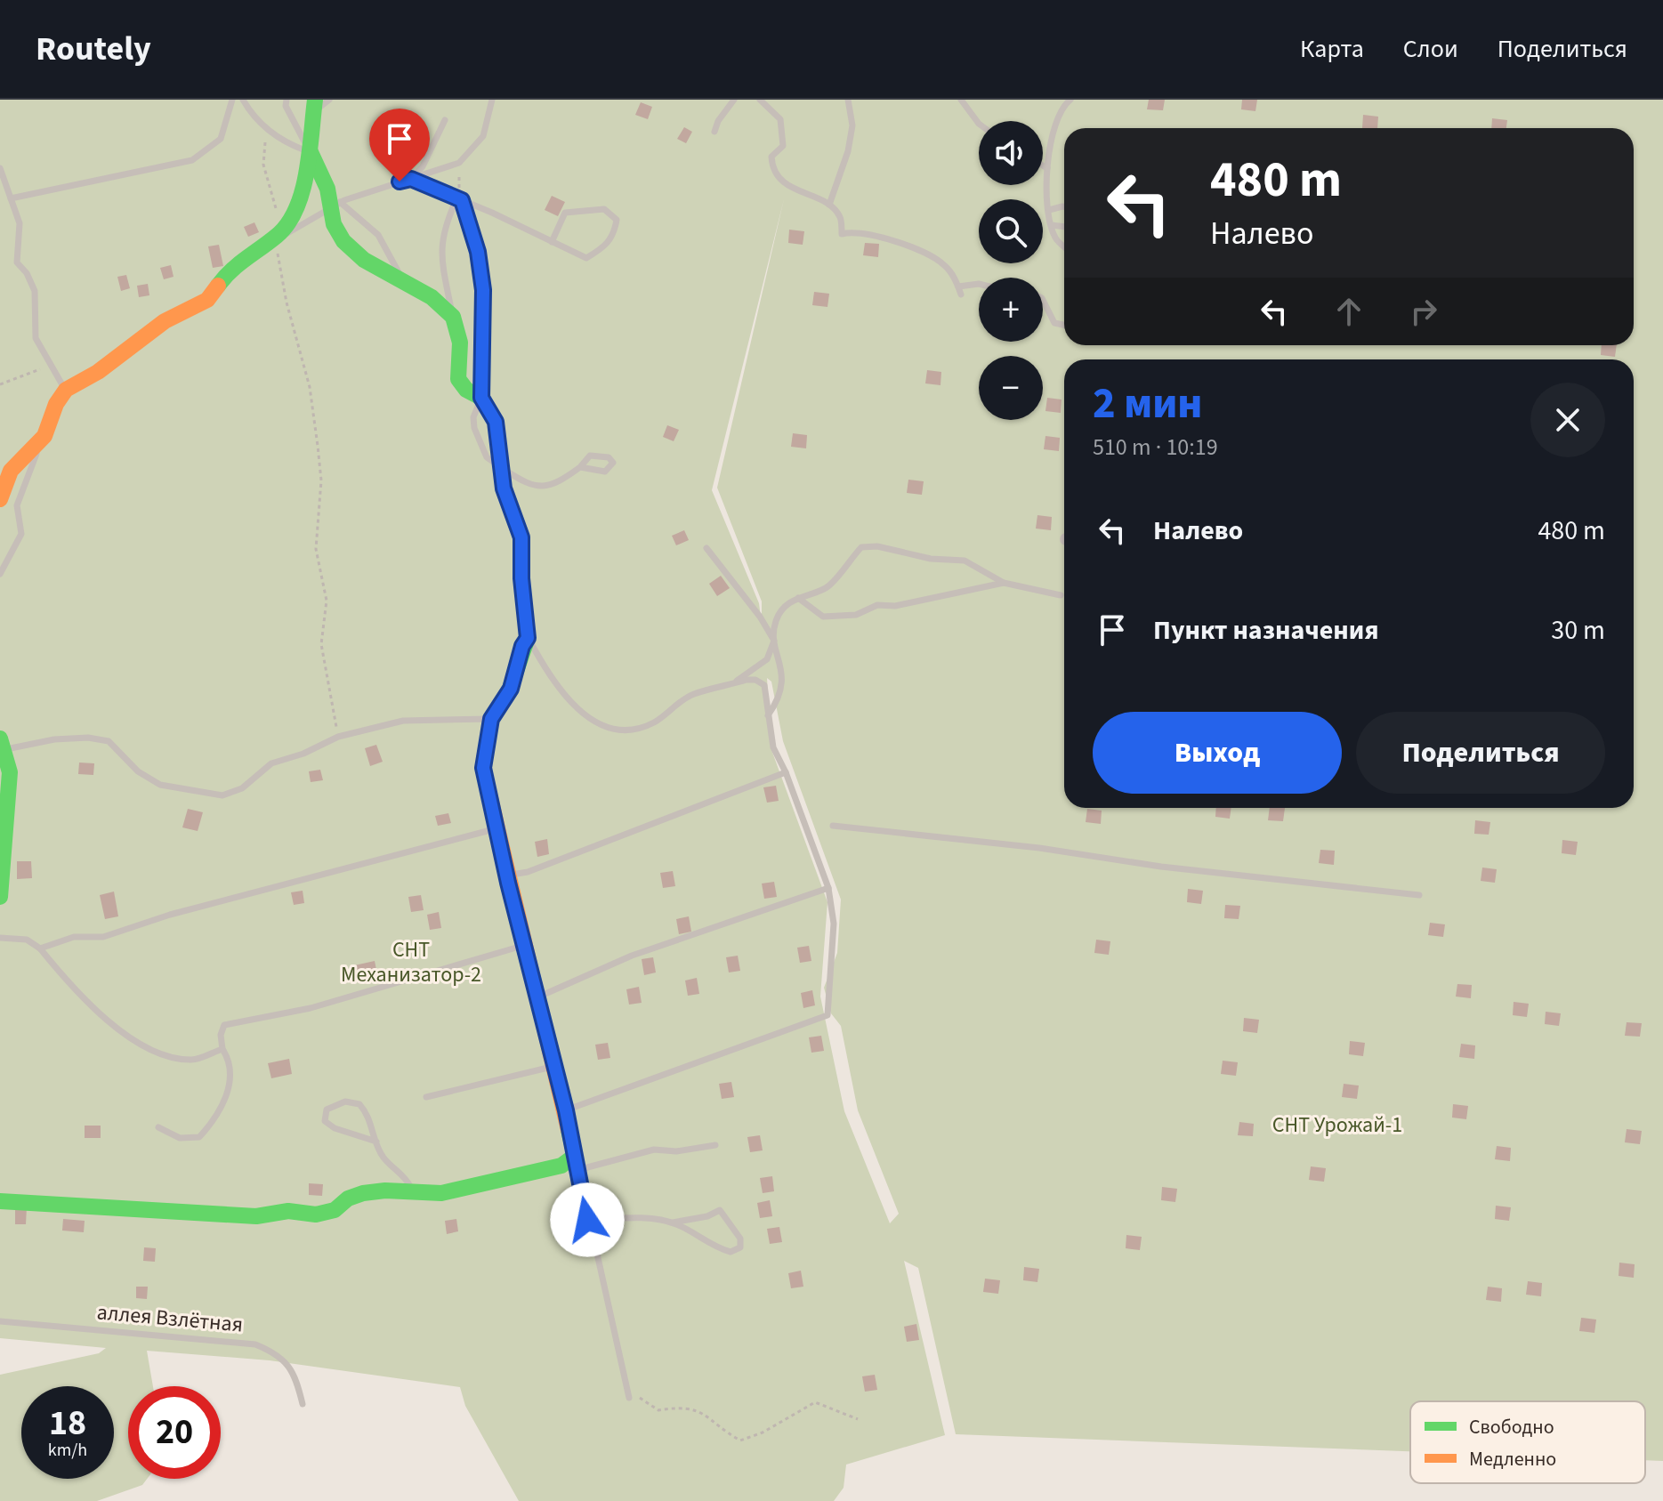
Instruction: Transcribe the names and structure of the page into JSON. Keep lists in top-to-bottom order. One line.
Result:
{"streets":{"lane":["аллея Взлётная"]},"parks":["СНТ Механизатор-2","СНТ Урожай-1"],"legend":["Свободно","Медленно"],"page":{"header":"Routely","nav":["Карта","Слои","Поделиться"],"map_buttons":["+","−"],"turn":["480 m","Налево"],"heading":["2 мин","510 m · 10:19"],"list":[{"name":"Налево","value":"480 m"},{"name":"Пункт назначения","value":"30 m"}],"buttons":["Выход","Поделиться"],"speed":"18 km/h","limit":"20"}}
